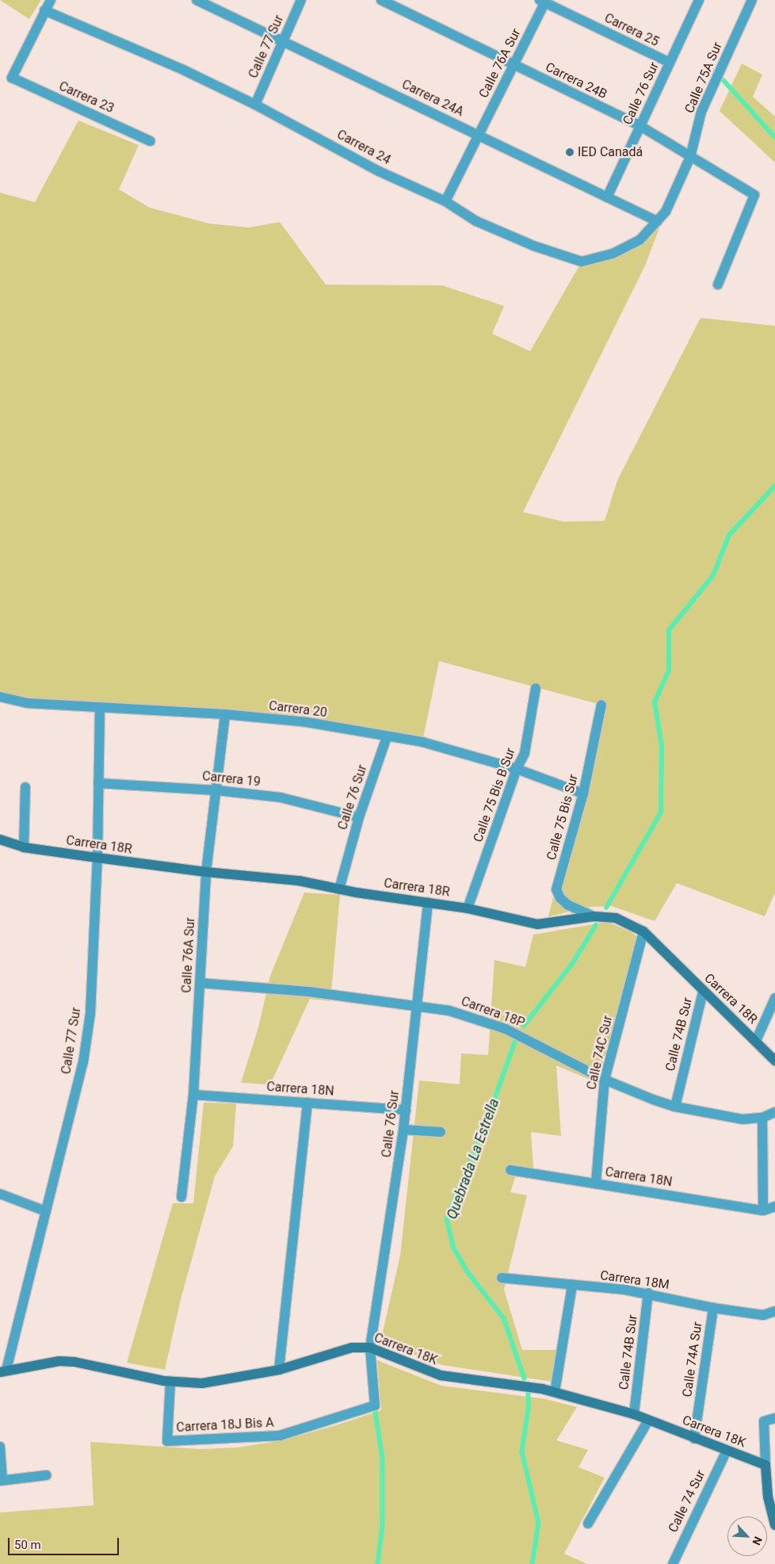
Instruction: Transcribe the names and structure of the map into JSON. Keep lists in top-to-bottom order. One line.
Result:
{"streets":{"street":["Carrera 25","Calle 77 Sur","Calle 76A Sur","Calle 75A Sur","Carrera 24B","Calle 76 Sur","Carrera 23","Carrera 24A","Carrera 24","Carrera 20","Carrera 19","Calle 75 Bis B Sur","Calle 75 Bis Sur","Carrera 18R","Carrera 18P","Calle 74B Sur","Calle 74C Sur","Carrera 18N","Carrera 18M","Carrera 18K","Calle 74A Sur","Carrera 18J Bis A","Calle 74 Sur"]},"crossings":[["Carrera 25","Calle 76A Sur"],["Carrera 25","Calle 76 Sur"],["Calle 77 Sur","Carrera 24A"],["Calle 77 Sur","Carrera 24"],["Calle 77 Sur","Carrera 20"],["Calle 77 Sur","Carrera 19"],["Calle 77 Sur","Carrera 18R"],["Calle 77 Sur","Carrera 18K"],["Calle 76A Sur","Carrera 24B"],["Calle 76A Sur","Carrera 24A"],["Calle 76A Sur","Carrera 24"],["Calle 76A Sur","Carrera 20"],["Calle 76A Sur","Carrera 19"],["Calle 76A Sur","Carrera 18R"],["Calle 76A Sur","Carrera 18P"],["Calle 76A Sur","Carrera 18N"],["Calle 75A Sur","Carrera 24B"],["Calle 75A Sur","Carrera 24"],["Carrera 24B","Calle 76 Sur"],["Calle 76 Sur","Carrera 24A"],["Calle 76 Sur","Carrera 20"],["Calle 76 Sur","Carrera 19"],["Calle 76 Sur","Carrera 18R"],["Calle 76 Sur","Carrera 18P"],["Calle 76 Sur","Carrera 18N"],["Calle 76 Sur","Carrera 18K"],["Calle 76 Sur","Carrera 18J Bis A"],["Carrera 23","Carrera 24"],["Carrera 24A","Carrera 24"],["Carrera 20","Calle 75 Bis B Sur"],["Carrera 20","Calle 75 Bis Sur"],["Calle 75 Bis B Sur","Carrera 18R"],["Calle 75 Bis Sur","Carrera 18R"],["Carrera 18R","Calle 74B Sur"],["Carrera 18R","Calle 74C Sur"],["Carrera 18P","Calle 74B Sur"],["Carrera 18P","Calle 74C Sur"],["Calle 74B Sur","Carrera 18M"],["Calle 74B Sur","Carrera 18K"],["Calle 74C Sur","Carrera 18N"],["Carrera 18M","Calle 74A Sur"],["Carrera 18K","Calle 74A Sur"],["Carrera 18K","Carrera 18J Bis A"],["Carrera 18K","Calle 74 Sur"]],"water":["Quebrada La Estrella"],"places":["IED Canadá"],"scale_bar":"50 m","north":"bottom right"}
